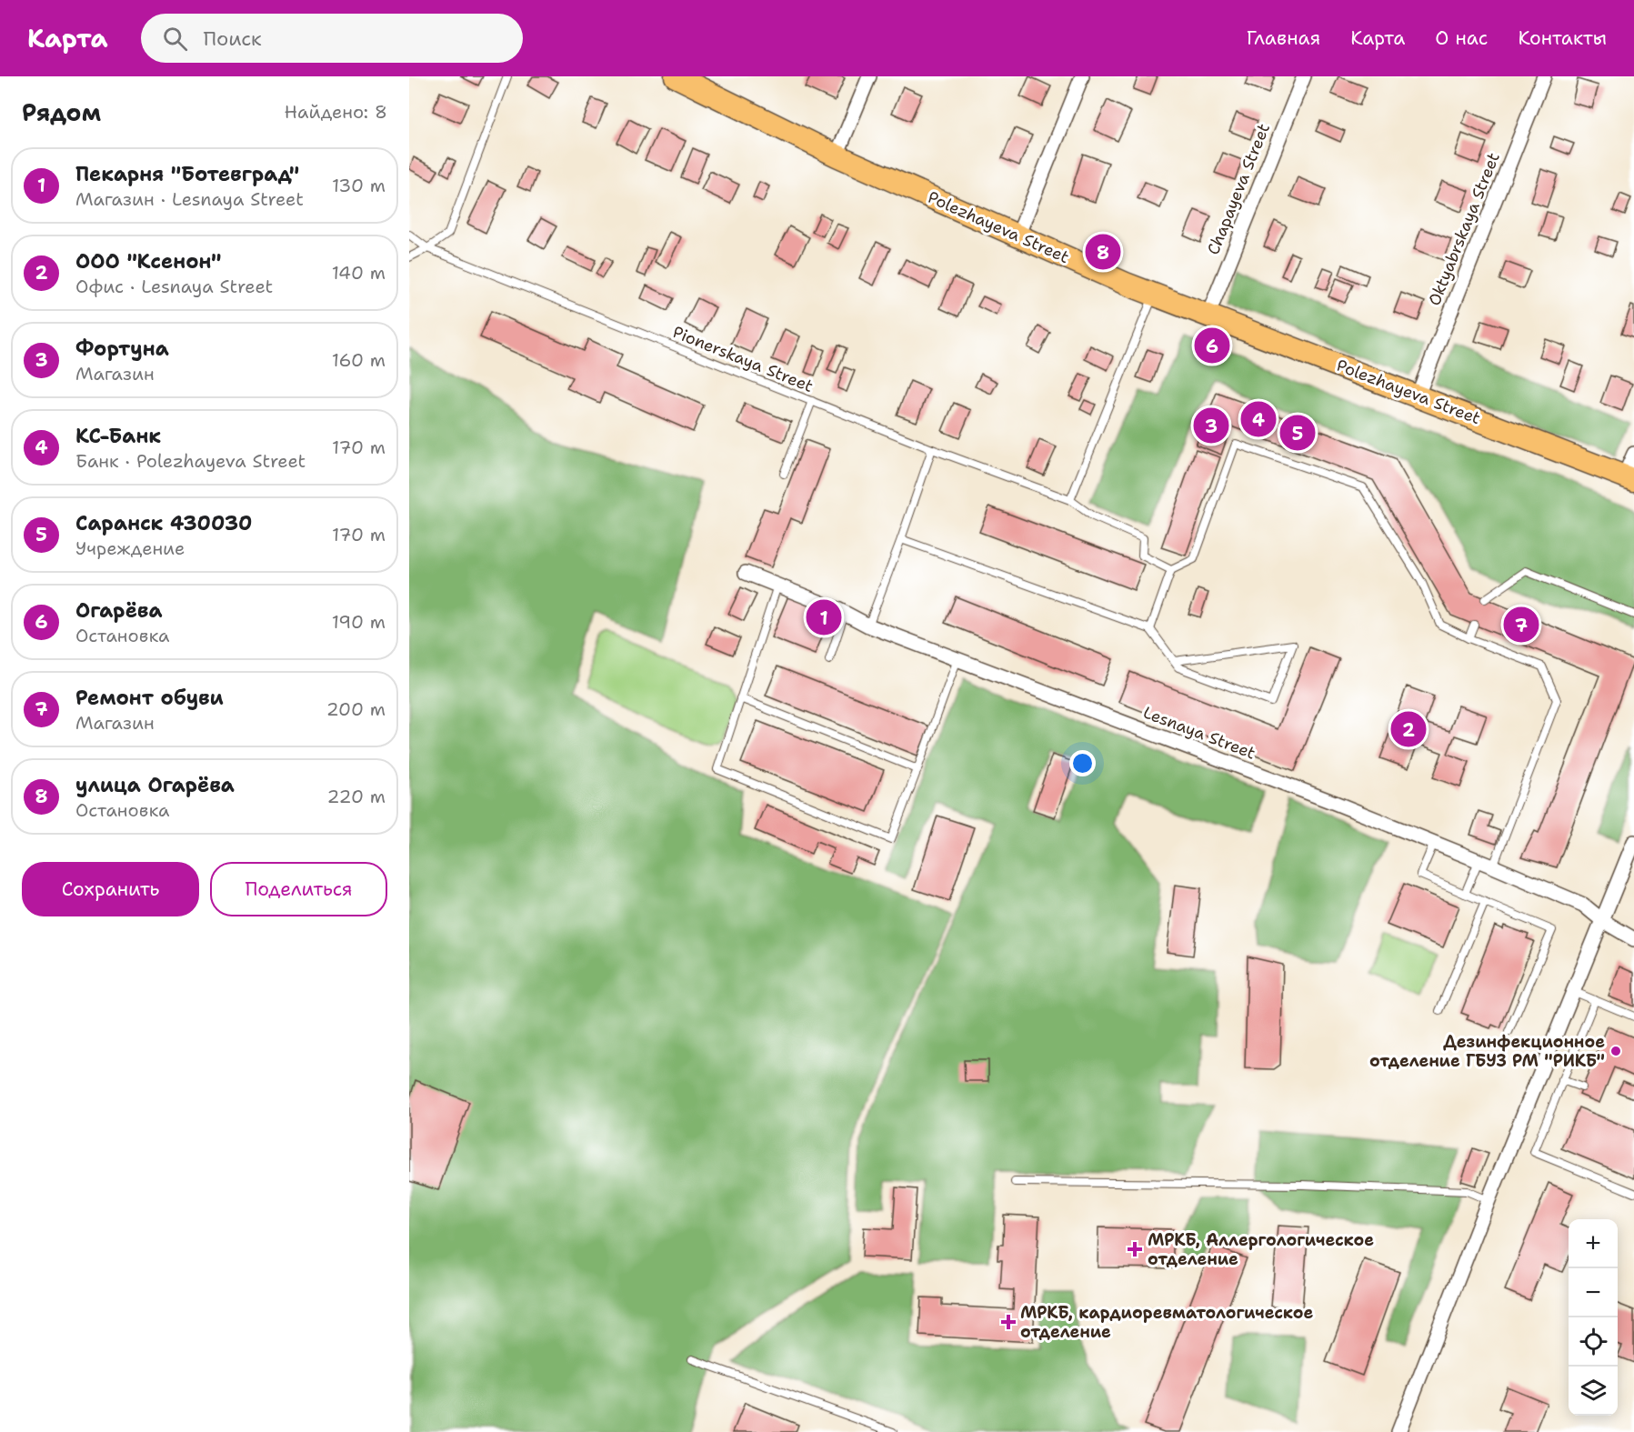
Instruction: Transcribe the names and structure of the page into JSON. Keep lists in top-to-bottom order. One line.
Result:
{"streets":{"main road":["Polezhayeva Street"],"street":["Chapayeva Street","Oktyabrskaya Street","Lesnaya Street"],"lane":["Pionerskaya Street"]},"crossings":[["Chapayeva Street","Polezhayeva Street"],["Polezhayeva Street","Oktyabrskaya Street"]],"places":{"other":["Дезинфекционное отделение ГБУЗ РМ \"РИКБ\""],"health":["МРКБ, Аллергологическое отделение","МРКБ, кардиоревматологическое отделение"]},"page":{"header":"Карта","search":"Поиск","nav":["Главная","Карта","О нас","Контакты"],"heading":["Рядом","Найдено: 8"],"list":[{"mark":"1","name":"Пекарня \"Ботевград\"","note":"Магазин · Lesnaya Street","value":"130 m"},{"mark":"2","name":"ООО \"Ксенон\"","note":"Офис · Lesnaya Street","value":"140 m"},{"mark":"3","name":"Фортуна","note":"Магазин","value":"160 m"},{"mark":"4","name":"КС-Банк","note":"Банк · Polezhayeva Street","value":"170 m"},{"mark":"5","name":"Саранск 430030","note":"Учреждение","value":"170 m"},{"mark":"6","name":"Огарёва","note":"Остановка","value":"190 m"},{"mark":"7","name":"Ремонт обуви","note":"Магазин","value":"200 m"},{"mark":"8","name":"улица Огарёва","note":"Остановка","value":"220 m"}],"pins":["8","6","4","3","5","1","7","2"],"buttons":["Сохранить","Поделиться"],"map_buttons":["+","−"]}}
